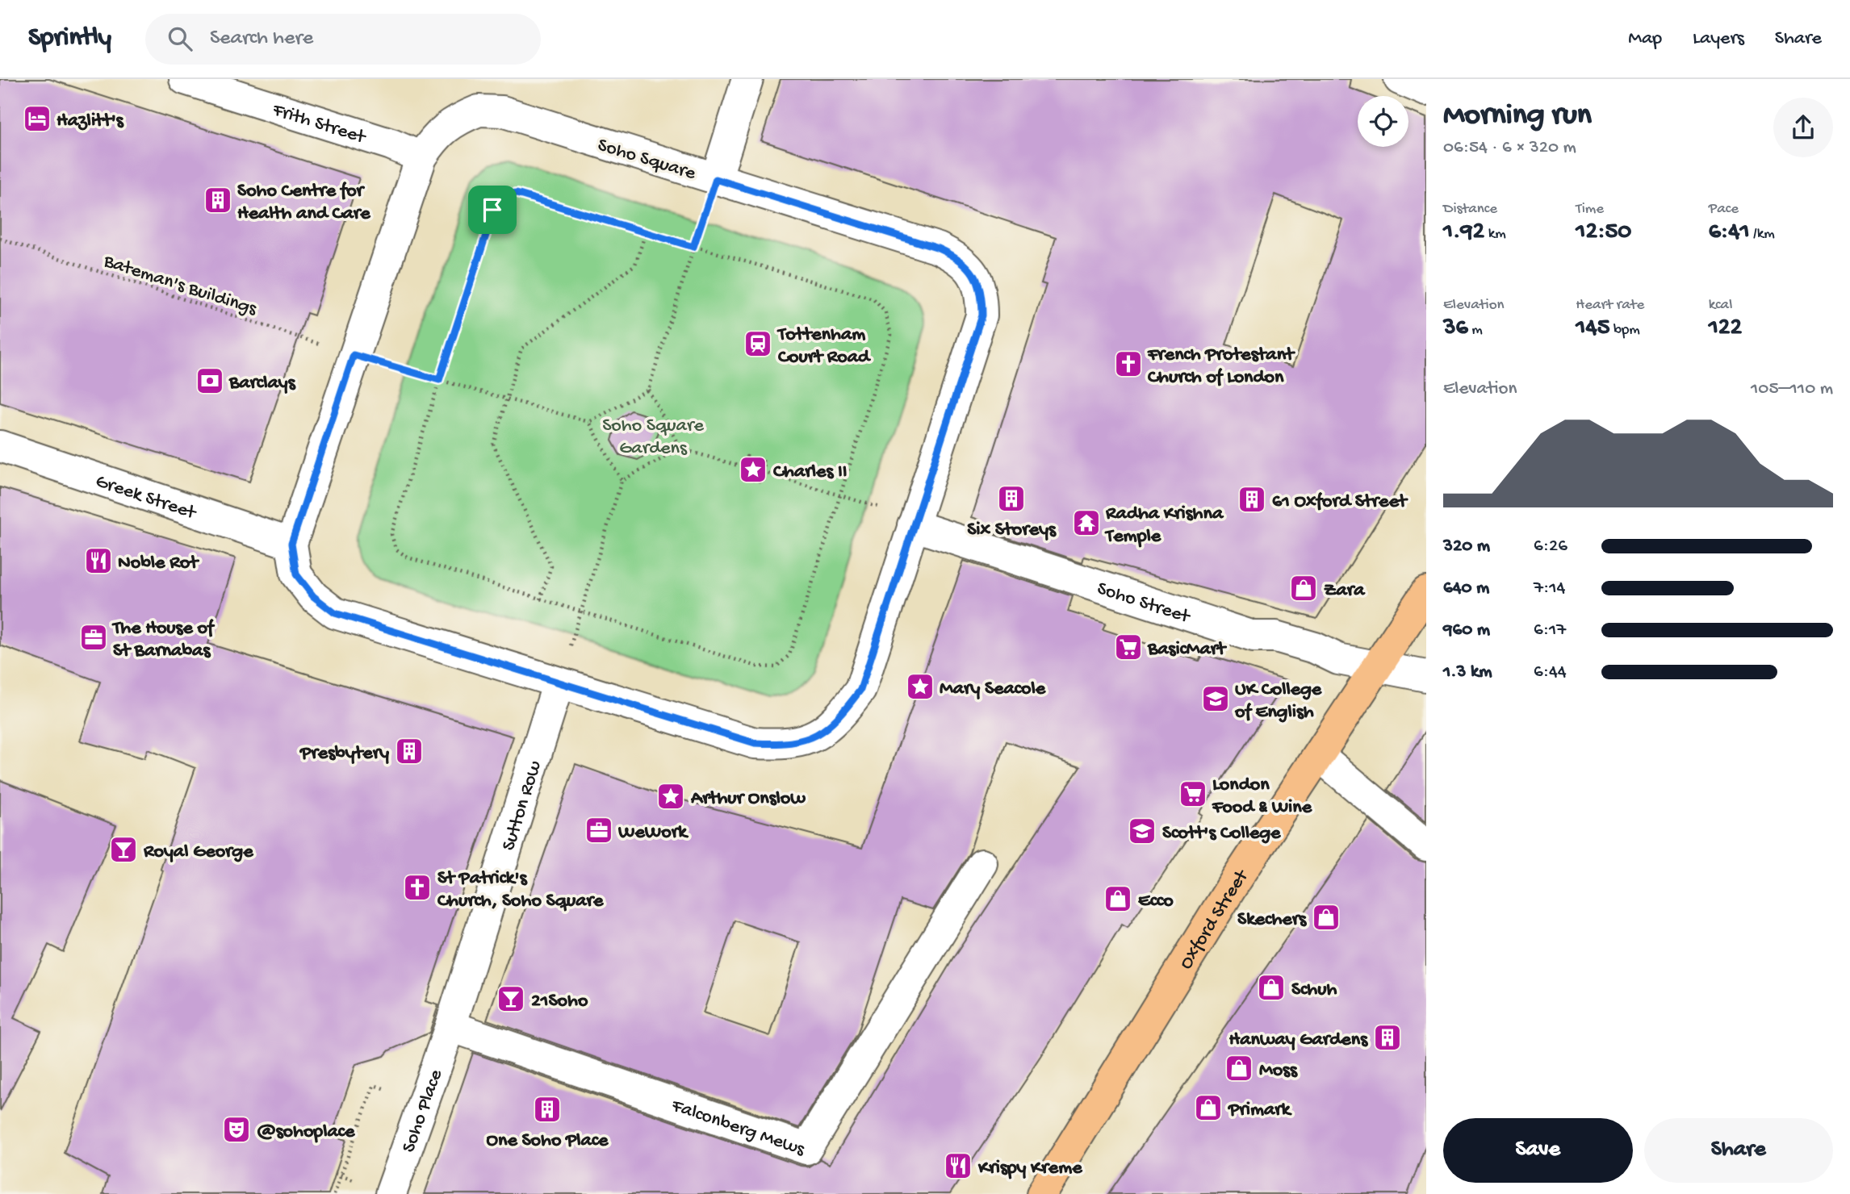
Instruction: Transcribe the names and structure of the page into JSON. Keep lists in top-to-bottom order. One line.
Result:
{"streets":{"main road":["Oxford Street"],"street":["Frith Street","Soho Square","Greek Street","Soho Street","Sutton Row","Soho Place","Falconberg Mews"],"path":["Bateman's Buildings"]},"crossings":[["Frith Street","Soho Square"],["Soho Square","Bateman's Buildings"],["Soho Square","Greek Street"],["Soho Square","Soho Street"],["Soho Square","Sutton Row"],["Soho Street","Oxford Street"],["Sutton Row","Soho Place"],["Sutton Row","Falconberg Mews"],["Soho Place","Falconberg Mews"]],"parks":["Soho Square Gardens"],"places":{"hotel":["Hazlitt's"],"building":["Soho Centre for Health and Care","Six Storeys","61 Oxford Street","Presbytery","Hanway Gardens","One Soho Place"],"station":["Tottenham Court Road"],"church":["French Protestant Church of London","St Patrick's Church, Soho Square"],"bank":["Barclays"],"place":["Charles II","Mary Seacole","Arthur Onslow"],"temple":["Radha Krishna Temple"],"restaurant":["Noble Rot","Krispy Kreme"],"shop":["Zara","Ecco","Skechers","Schuh","Moss","Primark"],"office":["The House of St Barnabas","WeWork"],"supermarket":["BasicMart","London Food & Wine"],"school or university":["UK College of English","Scott's College"],"bar":["Royal George","21Soho"],"theatre":["@sohoplace"]},"page":{"header":"Sprintly","search":"Search here","nav":["Map","Layers","Share"],"heading":["Morning run","06:54 · 6 × 320 m"],"stats":[["Distance","1.92 km"],["Time","12:50"],["Pace","6:41 /km"],["Elevation","36 m"],["Heart rate","145 bpm"],["kcal","122"]],"chart":["Elevation","105–110 m"],"list":[{"name":"320 m","note":"6:26"},{"name":"640 m","note":"7:14"},{"name":"960 m","note":"6:17"},{"name":"1.3 km","note":"6:44"}],"buttons":["Save","Share"]}}
